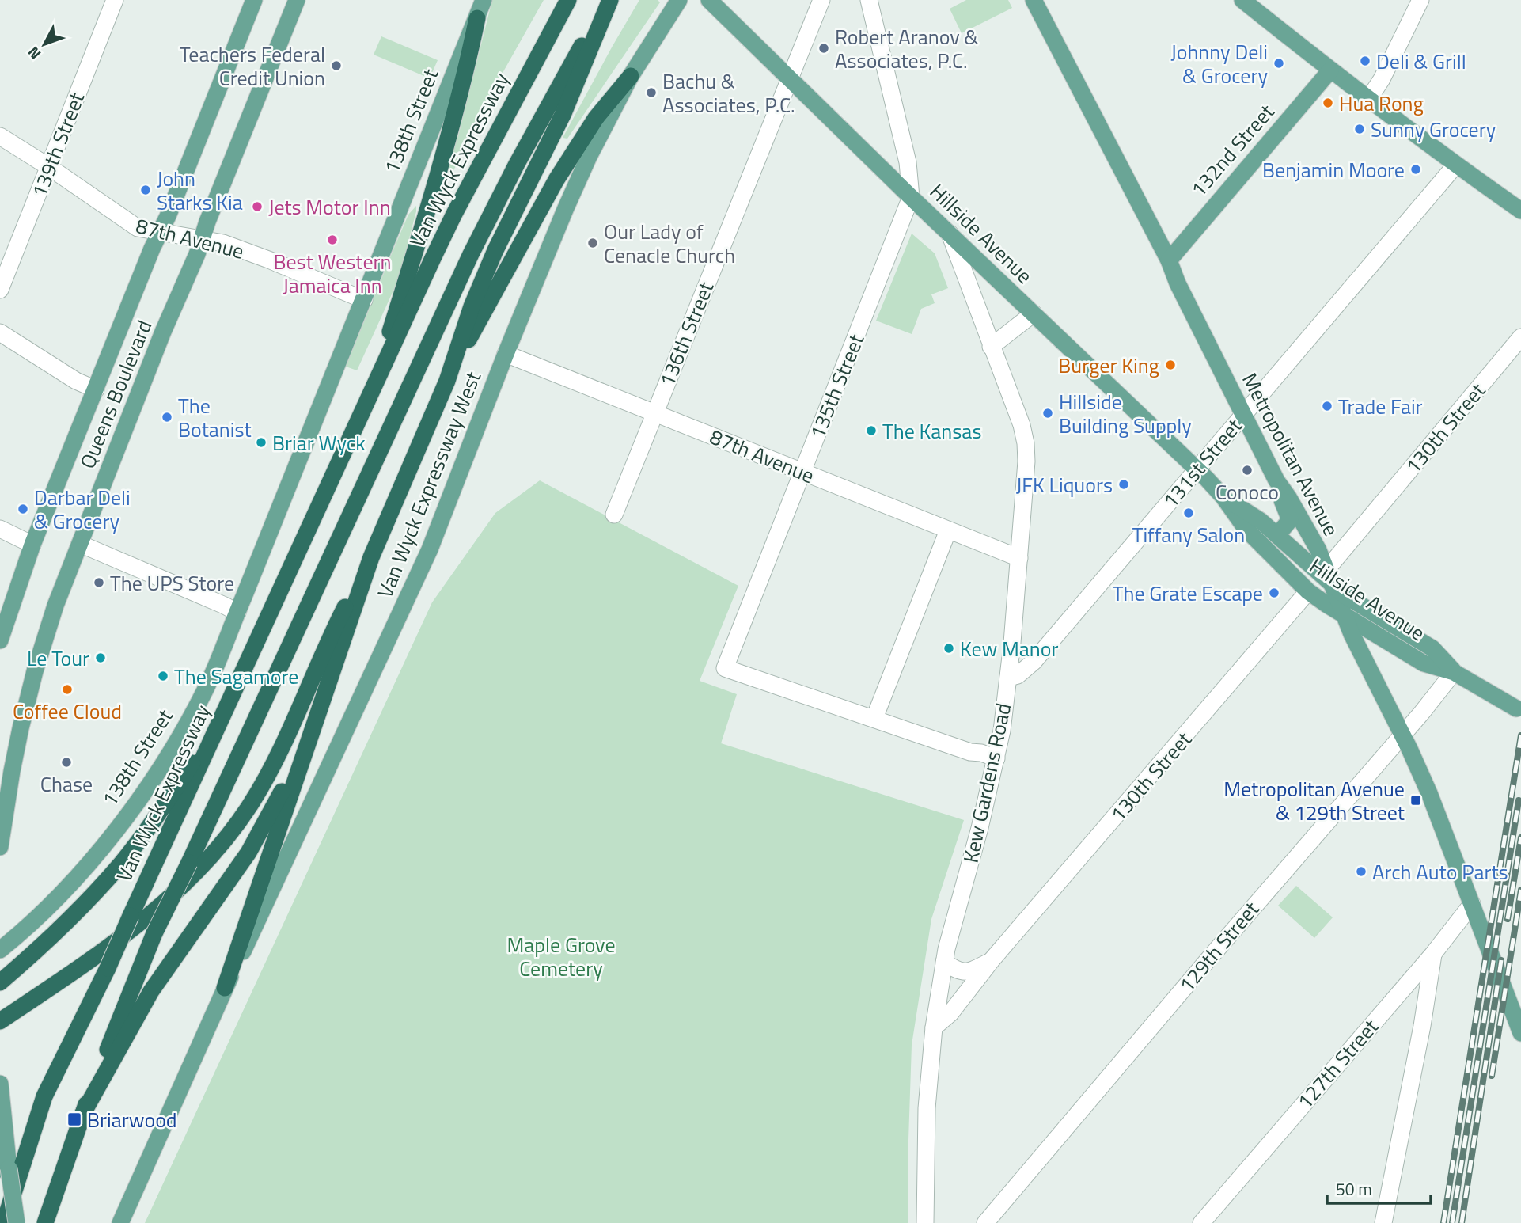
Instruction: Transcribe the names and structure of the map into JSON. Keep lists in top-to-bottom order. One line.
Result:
{"streets":{"highway":["Van Wyck Expressway"],"main road":["138th Street","132nd Street","Hillside Avenue","Queens Boulevard","Metropolitan Avenue","Van Wyck Expressway West"],"street":["139th Street","87th Avenue","136th Street","135th Street","130th Street","131st Street","Kew Gardens Road","129th Street","127th Street"]},"crossings":[["138th Street","87th Avenue"],["139th Street","87th Avenue"],["132nd Street","Metropolitan Avenue"],["Hillside Avenue","136th Street"],["Hillside Avenue","135th Street"],["Hillside Avenue","130th Street"],["Hillside Avenue","Metropolitan Avenue"],["Hillside Avenue","131st Street"],["Hillside Avenue","Kew Gardens Road"],["Hillside Avenue","129th Street"],["87th Avenue","136th Street"],["87th Avenue","135th Street"],["87th Avenue","Queens Boulevard"],["87th Avenue","Van Wyck Expressway West"],["87th Avenue","Kew Gardens Road"],["130th Street","Metropolitan Avenue"],["130th Street","Kew Gardens Road"],["Metropolitan Avenue","131st Street"],["Metropolitan Avenue","129th Street"],["Metropolitan Avenue","127th Street"],["131st Street","Kew Gardens Road"]],"parks":["Maple Grove Cemetery"],"places":{"other":["Robert Aranov & Associates, P.C.","Deli & Grill","Johnny Deli & Grocery","Teachers Federal Credit Union","Bachu & Associates, P.C.","Hua Rong","Sunny Grocery","Benjamin Moore","John Starks Kia","Jets Motor Inn","Best Western Jamaica Inn","Our Lady of Cenacle Church","Burger King","Trade Fair","Hillside Building Supply","The Botanist","The Kansas","Briar Wyck","Conoco","JFK Liquors","Darbar Deli & Grocery","Tiffany Salon","The UPS Store","The Grate Escape","Kew Manor","Le Tour","The Sagamore","Coffee Cloud","Chase","Arch Auto Parts"],"transit":["Metropolitan Avenue & 129th Street","Briarwood"]},"scale_bar":"50 m","north":"bottom left"}
